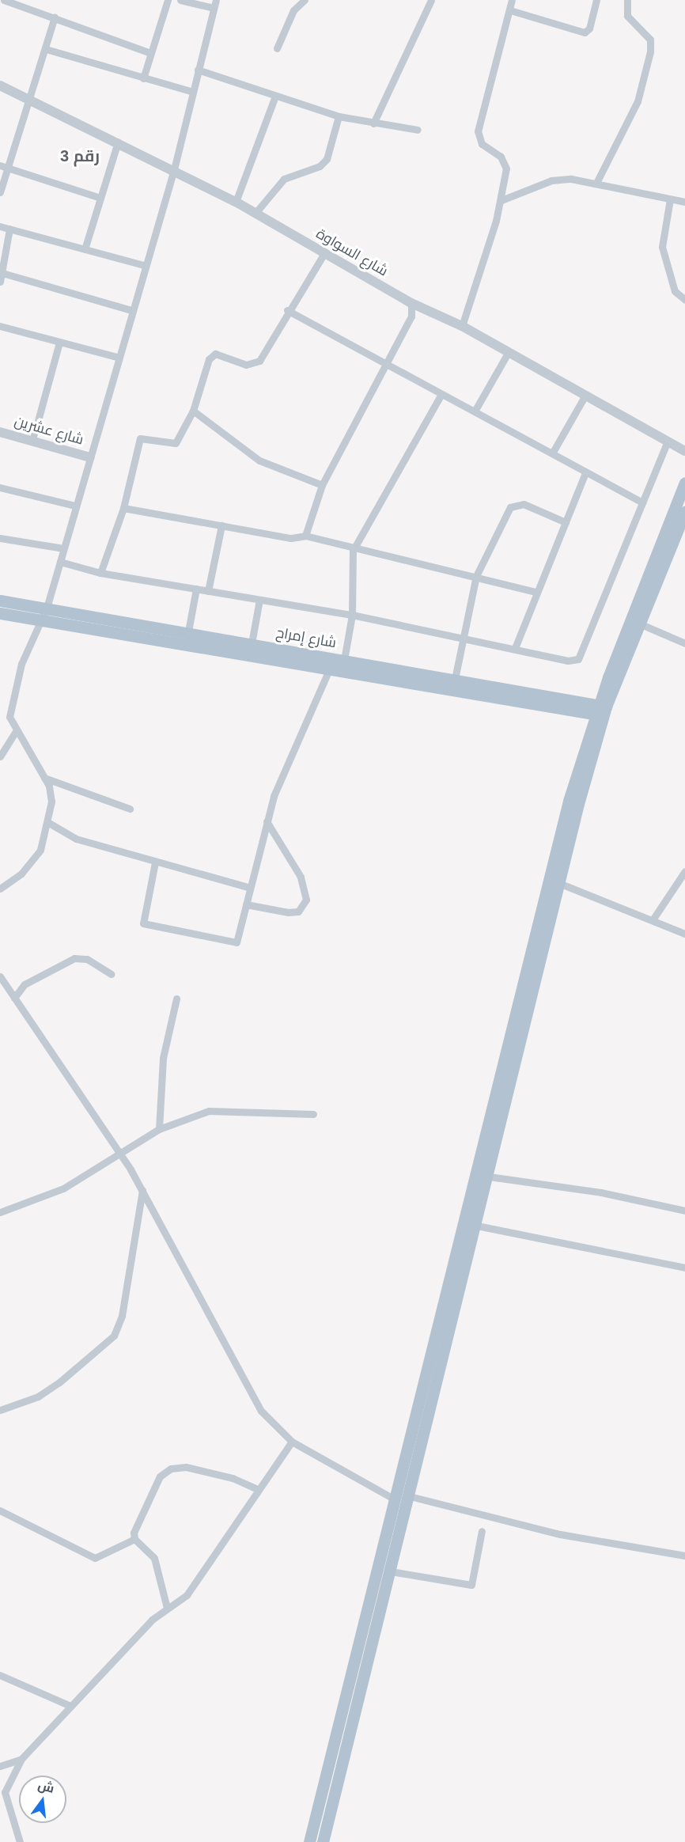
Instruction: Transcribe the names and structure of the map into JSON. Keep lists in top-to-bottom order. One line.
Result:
{"streets":{"main road":["شارع إمراح"],"street":["شارع السواوة","شارع عشرين"]},"districts":["رقم 3"],"north":"top"}
